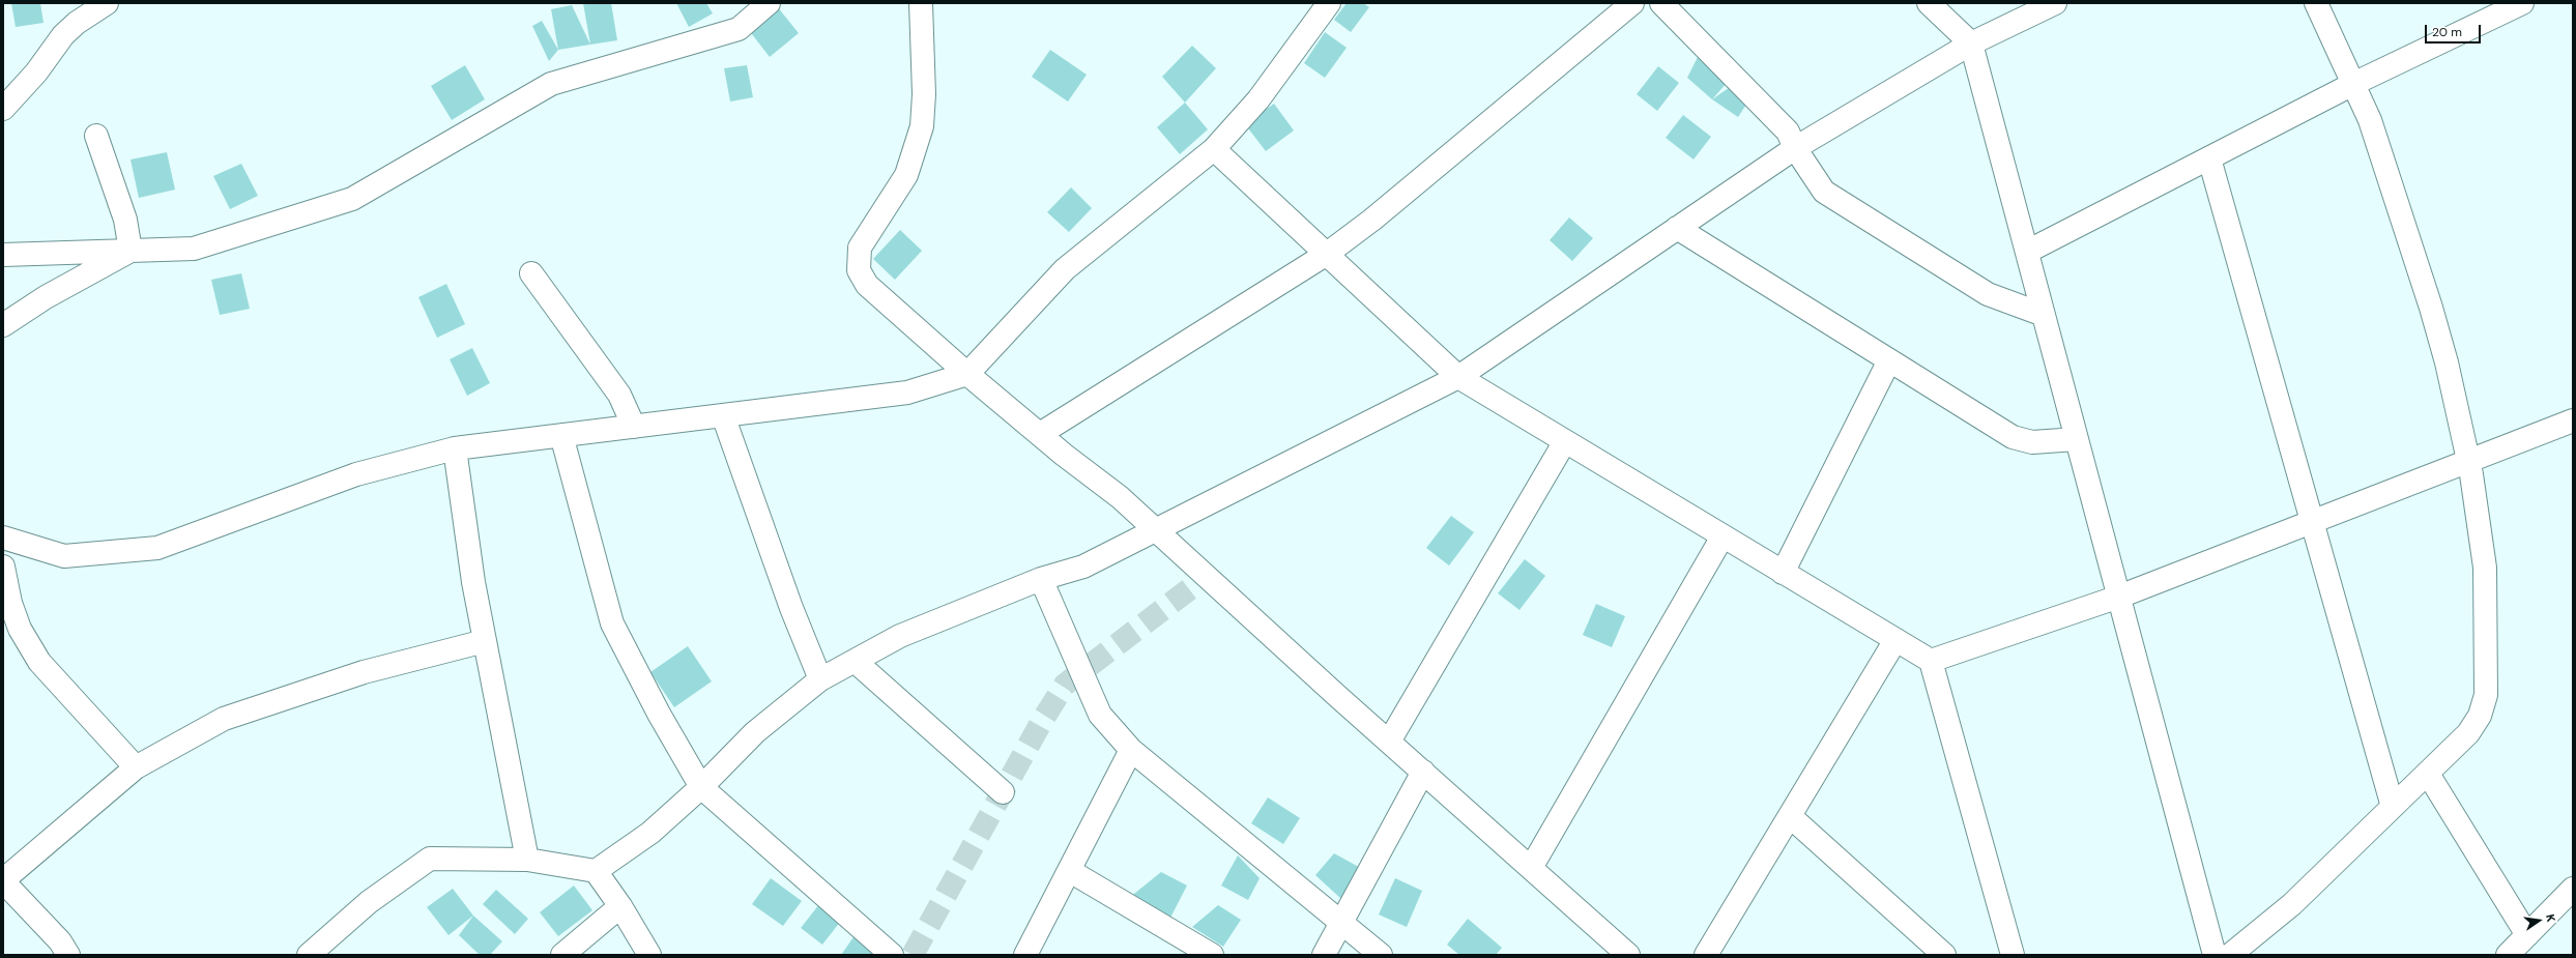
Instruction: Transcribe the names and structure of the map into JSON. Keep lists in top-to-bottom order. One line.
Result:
{"scale_bar":"20 m","north":"right"}
